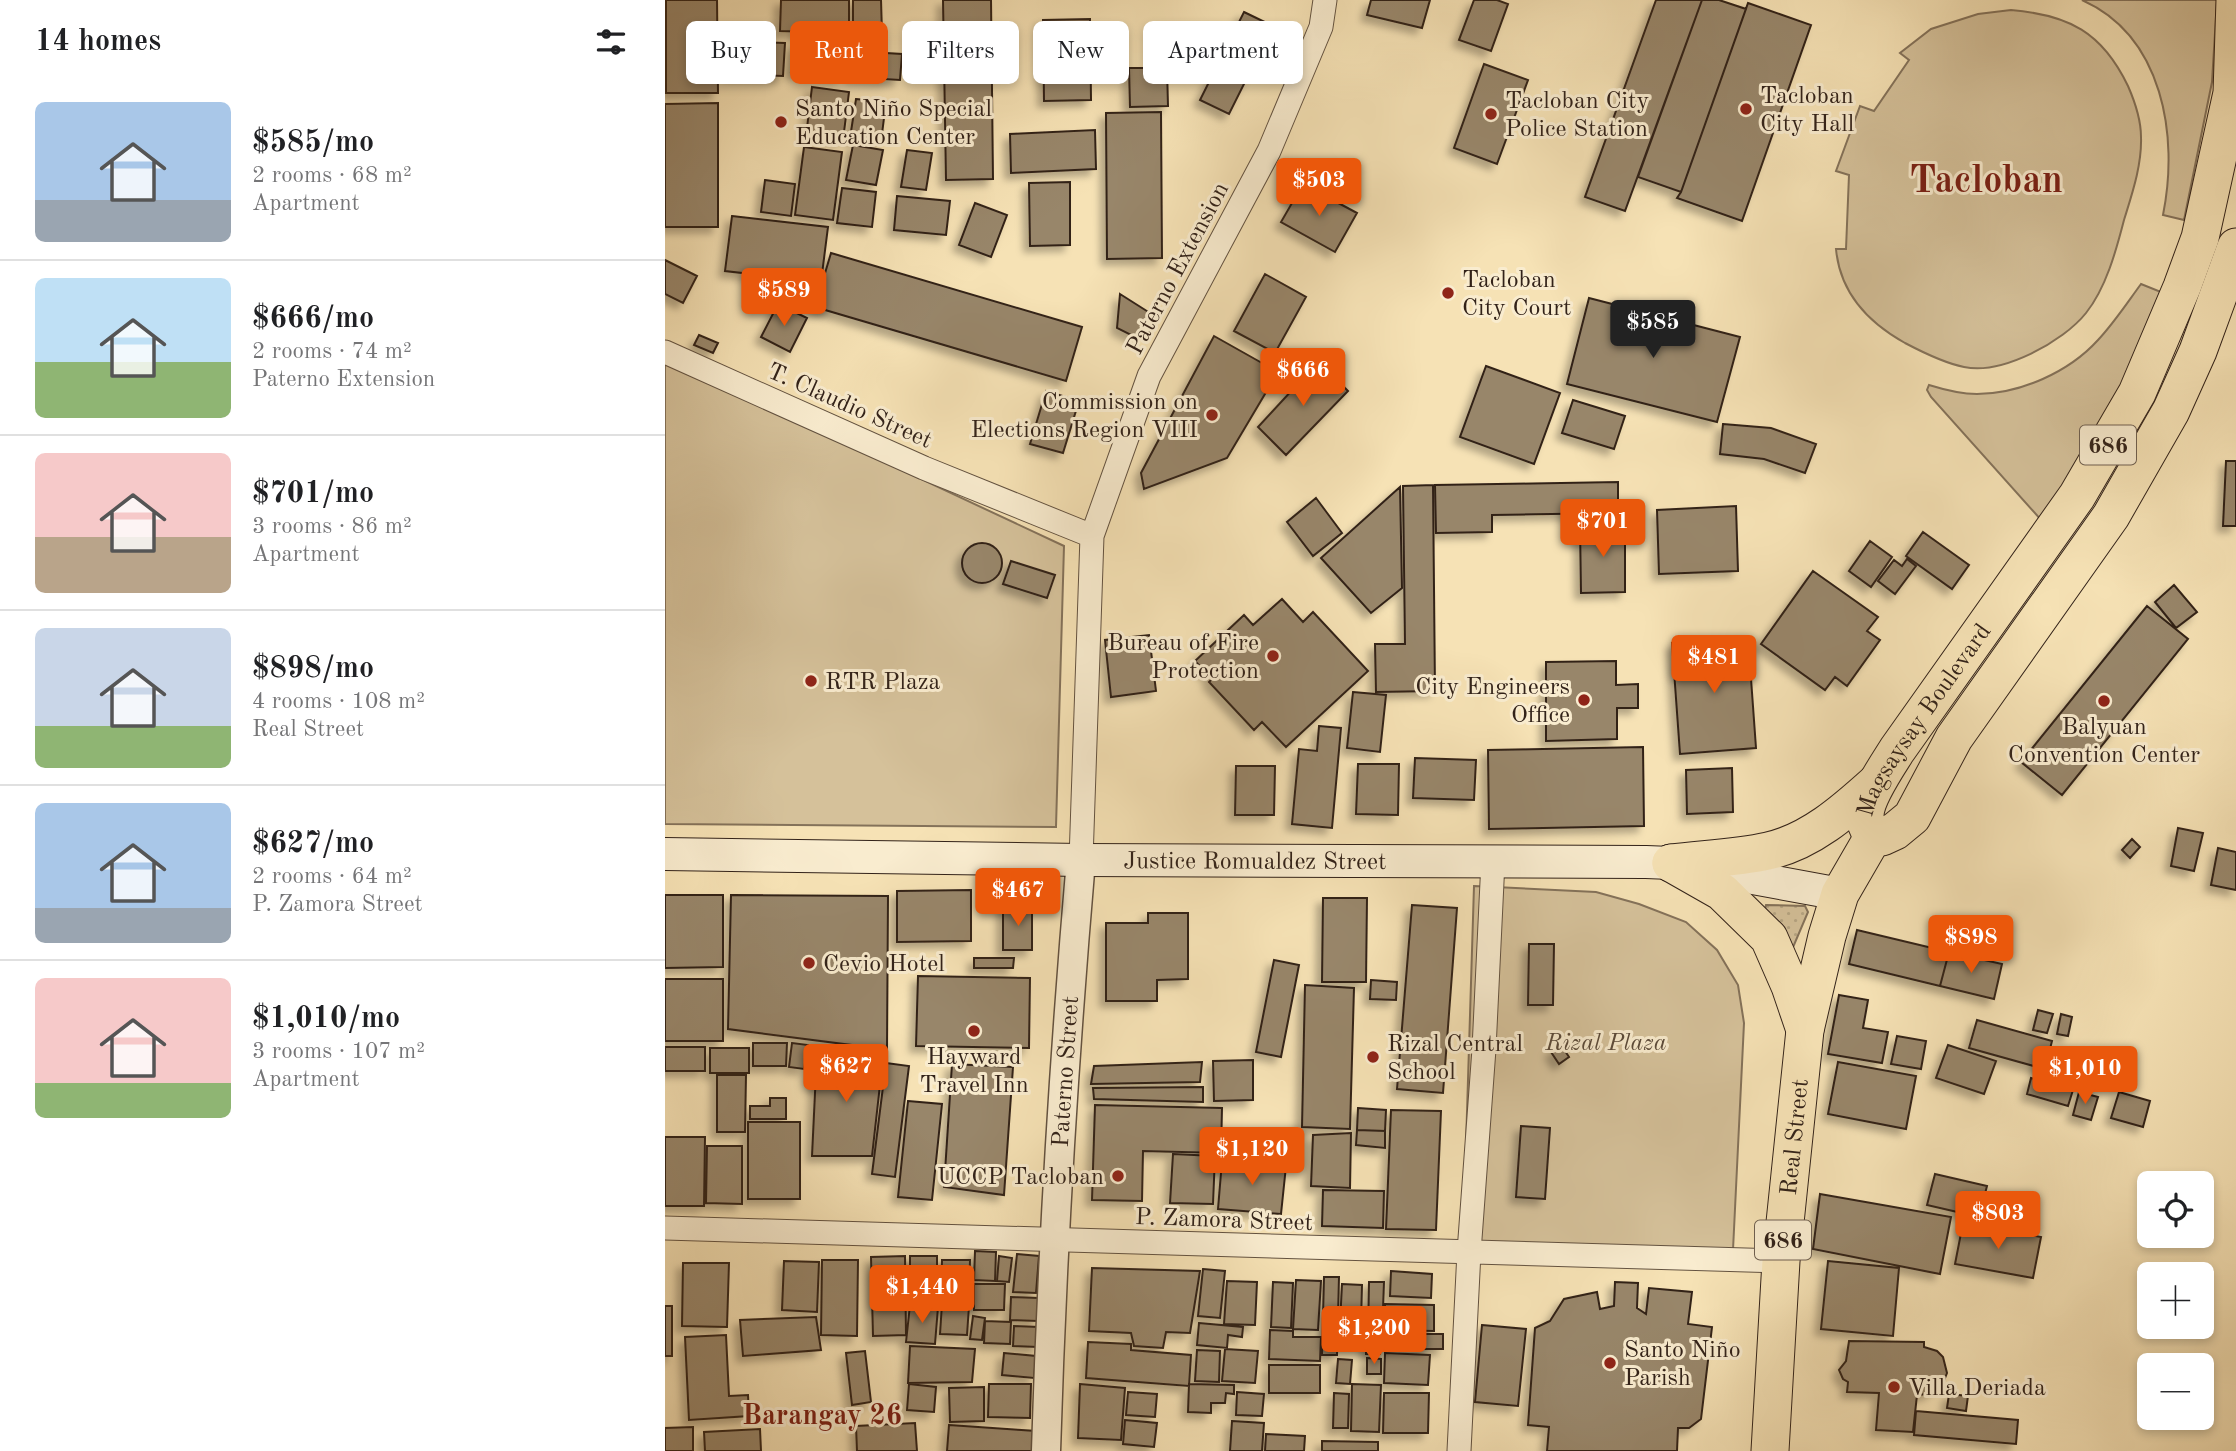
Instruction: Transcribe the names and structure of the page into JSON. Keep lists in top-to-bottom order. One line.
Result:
{"streets":{"main road":["686","Magsaysay Boulevard","Justice Romualdez Street","Real Street"],"street":["Paterno Extension","T. Claudio Street","Paterno Street","P. Zamora Street"]},"crossings":[["Paterno Extension","T. Claudio Street"],["Paterno Extension","Justice Romualdez Street"],["Paterno Extension","Paterno Street"],["Magsaysay Boulevard","Real Street"],["Justice Romualdez Street","Paterno Street"],["Justice Romualdez Street","Real Street"],["Paterno Street","P. Zamora Street"],["Real Street","P. Zamora Street"]],"districts":["Tacloban","Barangay 26"],"parks":["Rizal Plaza"],"places":["Tacloban City Hall","Tacloban City Police Station","Santo Niño Special Education Center","Tacloban City Court","Commission on Elections Region VIII","Bureau of Fire Protection","RTR Plaza","City Engineers Office","Balyuan Convention Center","Cevio Hotel","Hayward Travel Inn","Rizal Central School","UCCP Tacloban","Santo Niño Parish","Villa Deriada"],"page":{"heading":"14 homes","chip":["Buy","Rent","Filters","New","Apartment"],"list":[{"name":"$585/mo","note":"2 rooms · 68 m² · Apartment"},{"name":"$666/mo","note":"2 rooms · 74 m² · Paterno Extension"},{"name":"$701/mo","note":"3 rooms · 86 m² · Apartment"},{"name":"$898/mo","note":"4 rooms · 108 m² · Real Street"},{"name":"$627/mo","note":"2 rooms · 64 m² · P. Zamora Street"},{"name":"$1,010/mo","note":"3 rooms · 107 m² · Apartment"}],"price":["$503","$589","$585","$666","$701","$481","$467","$898","$627","$1,010","$1,120","$803","$1,440","$1,200"],"map_buttons":["+","−"]}}
